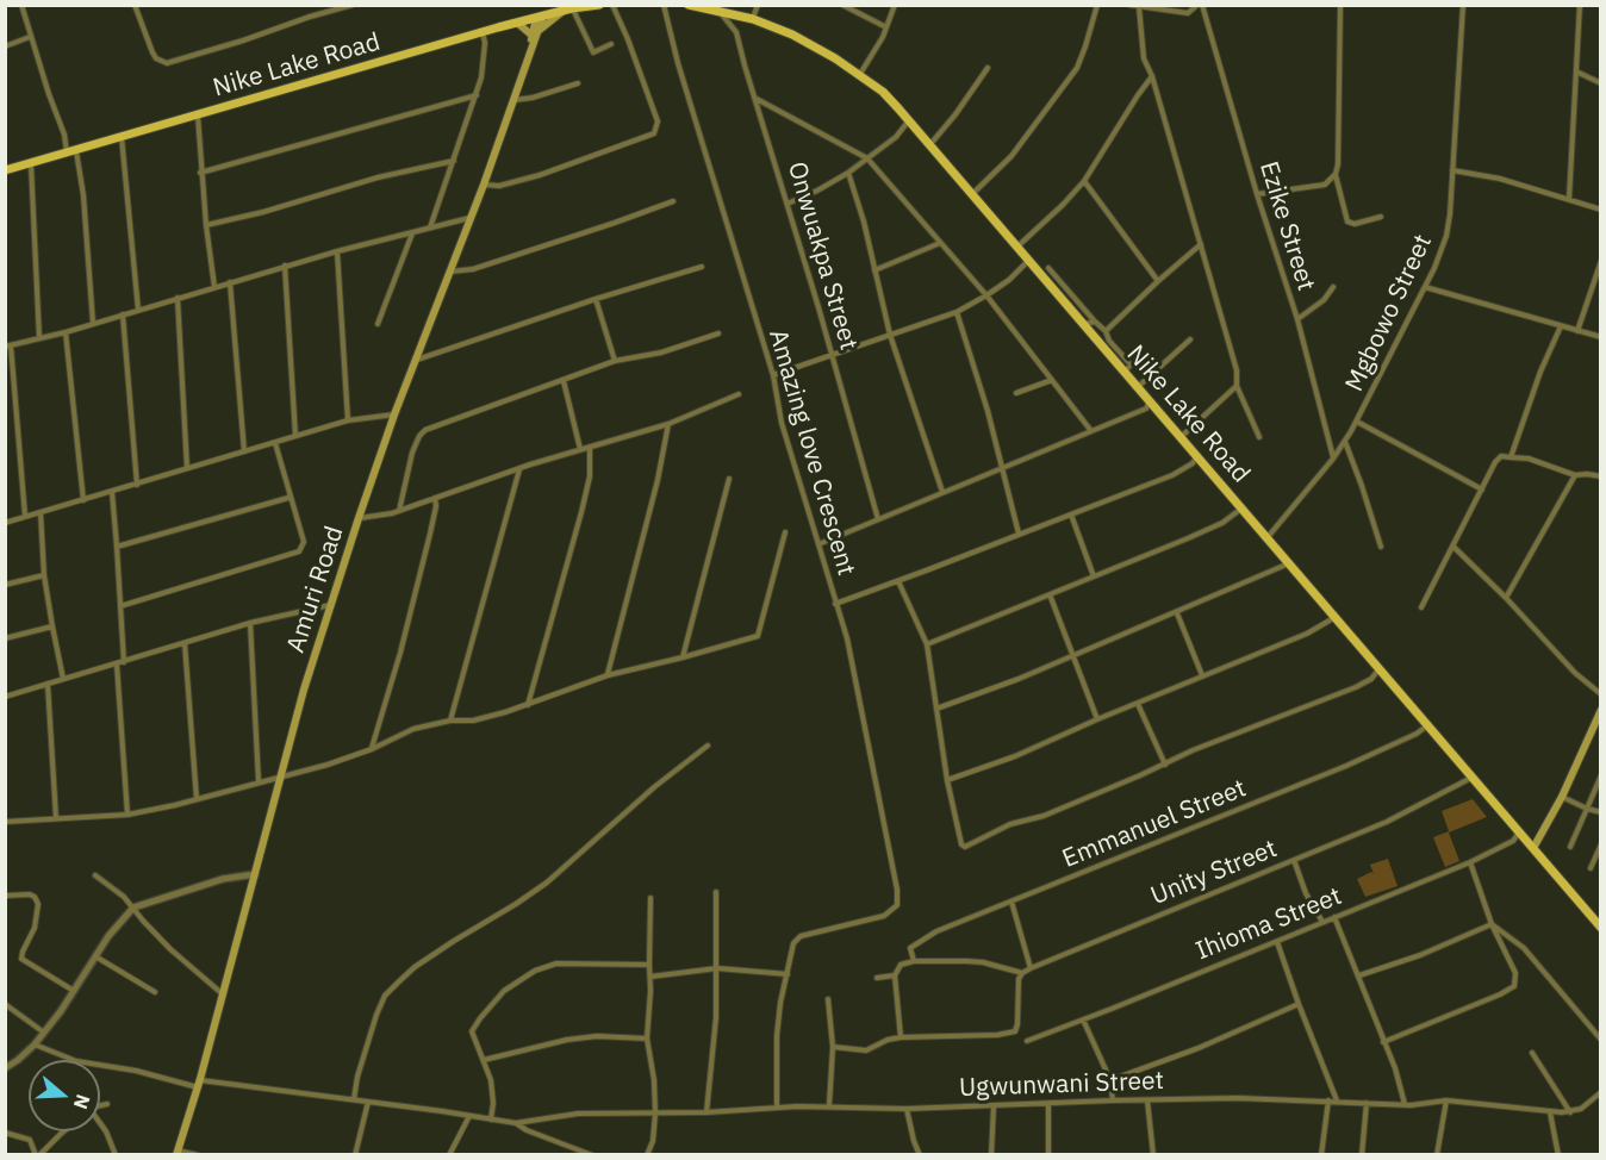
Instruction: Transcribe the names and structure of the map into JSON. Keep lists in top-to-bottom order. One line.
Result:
{"streets":{"main road":["Nike Lake Road","Amuri Road"],"street":["Ezike Street","Onwuakpa Street","Mgbowo Street","Amazing love Crescent","Emmanuel Street","Unity Street","Ihioma Street","Ugwunwani Street"]},"crossings":[["Nike Lake Road","Onwuakpa Street"],["Nike Lake Road","Mgbowo Street"],["Nike Lake Road","Amuri Road"],["Nike Lake Road","Emmanuel Street"],["Nike Lake Road","Unity Street"],["Nike Lake Road","Ihioma Street"],["Ezike Street","Mgbowo Street"]],"north":"right"}
